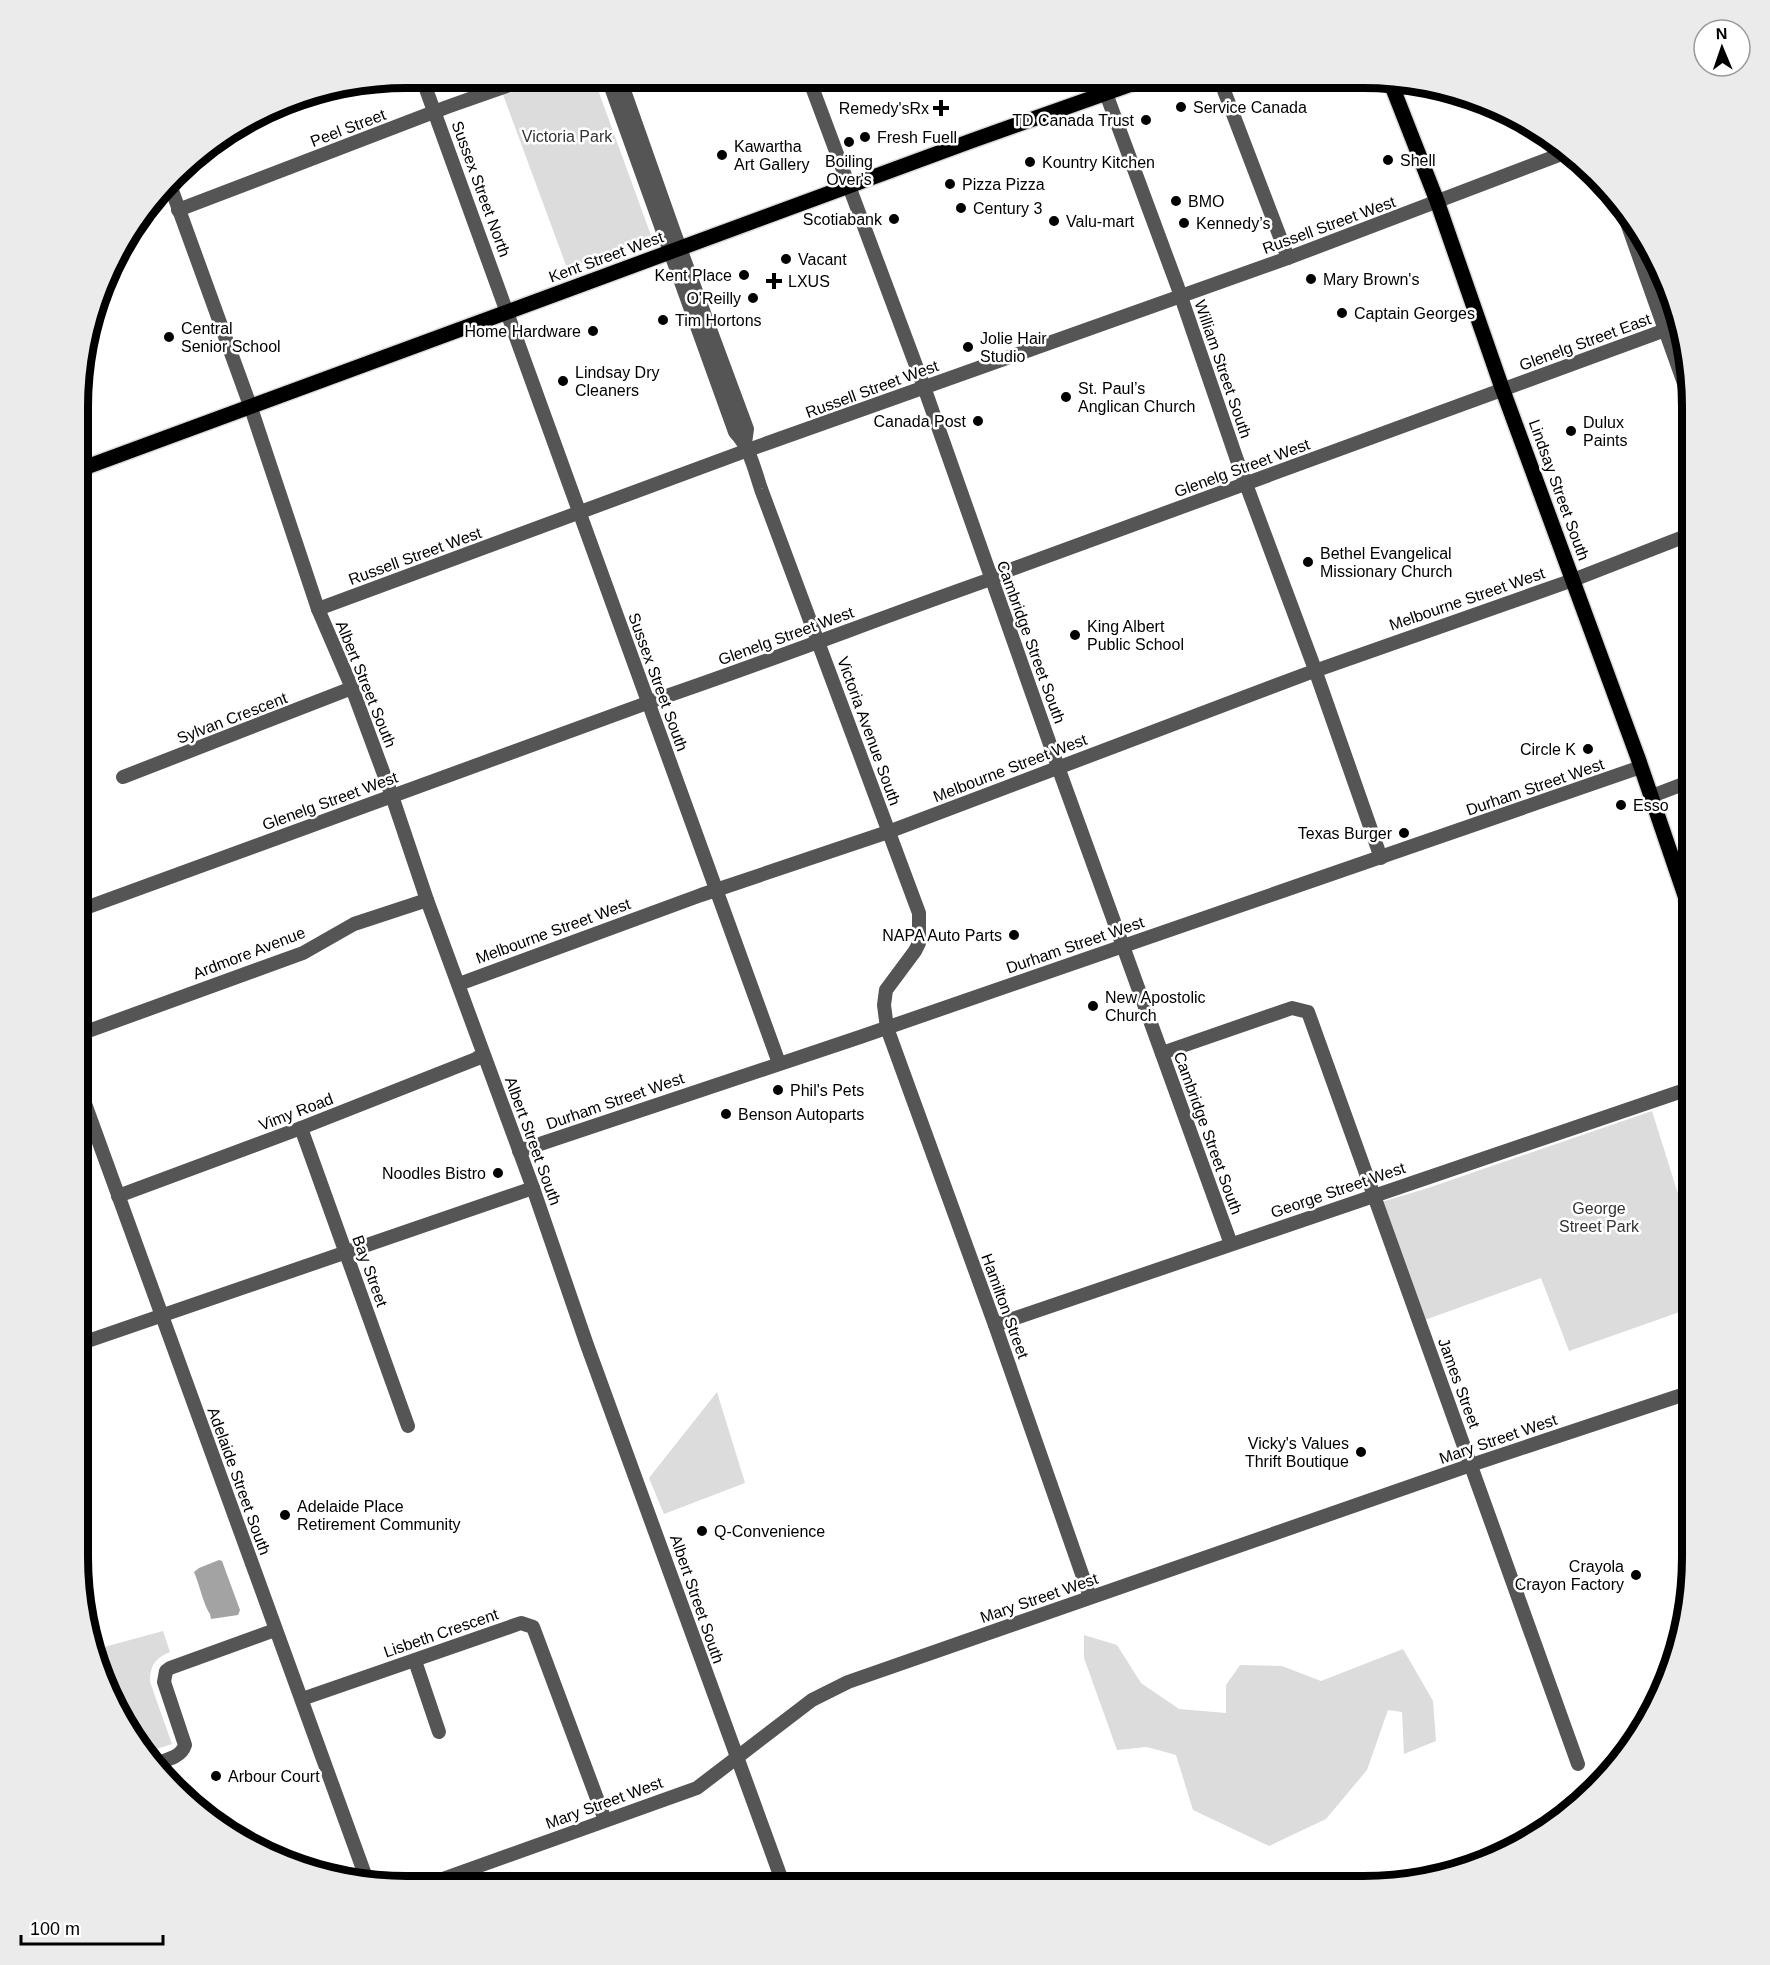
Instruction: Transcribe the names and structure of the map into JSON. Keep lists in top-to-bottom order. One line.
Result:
{"streets":{"main road":["Kent Street West","Lindsay Street South"],"street":["Peel Street","Sussex Street North","Russell Street West","Glenelg Street East","William Street South","Glenelg Street West","Melbourne Street West","Cambridge Street South","Sussex Street South","Albert Street South","Sylvan Crescent","Victoria Avenue South","Durham Street West","Ardmore Avenue","Vimy Road","George Street West","Bay Street","Hamilton Street","James Street","Mary Street West","Adelaide Street South","Lisbeth Crescent"]},"crossings":[["Peel Street","Sussex Street North"],["Peel Street","Albert Street South"],["Sussex Street North","Kent Street West"],["Sussex Street North","Sussex Street South"],["Russell Street West","William Street South"],["Russell Street West","Lindsay Street South"],["Russell Street West","Cambridge Street South"],["Russell Street West","Sussex Street South"],["Russell Street West","Albert Street South"],["Russell Street West","Victoria Avenue South"],["Kent Street West","Cambridge Street South"],["Kent Street West","Sussex Street South"],["Kent Street West","Albert Street South"],["Kent Street West","Victoria Avenue South"],["Glenelg Street East","Glenelg Street West"],["Glenelg Street East","Lindsay Street South"],["William Street South","Glenelg Street West"],["William Street South","Melbourne Street West"],["William Street South","Durham Street West"],["Glenelg Street West","Lindsay Street South"],["Glenelg Street West","Cambridge Street South"],["Glenelg Street West","Sussex Street South"],["Glenelg Street West","Albert Street South"],["Glenelg Street West","Victoria Avenue South"],["Lindsay Street South","Melbourne Street West"],["Lindsay Street South","Durham Street West"],["Melbourne Street West","Cambridge Street South"],["Melbourne Street West","Sussex Street South"],["Melbourne Street West","Albert Street South"],["Melbourne Street West","Victoria Avenue South"],["Cambridge Street South","Durham Street West"],["Cambridge Street South","George Street West"],["Cambridge Street South","James Street"],["Sussex Street South","Durham Street West"],["Albert Street South","Sylvan Crescent"],["Albert Street South","Durham Street West"],["Albert Street South","Ardmore Avenue"],["Albert Street South","Vimy Road"],["Albert Street South","Mary Street West"],["Victoria Avenue South","Durham Street West"],["Victoria Avenue South","Hamilton Street"],["Durham Street West","Hamilton Street"],["Vimy Road","Bay Street"],["Vimy Road","Adelaide Street South"],["George Street West","Hamilton Street"],["George Street West","James Street"],["Hamilton Street","Mary Street West"],["James Street","Mary Street West"],["Mary Street West","Lisbeth Crescent"],["Adelaide Street South","Lisbeth Crescent"]],"parks":["Victoria Park","George Street Park"],"places":{"other":["Service Canada","TD Canada Trust","Fresh Fuell","Boiling Over's","Kawartha Art Gallery","Shell","Kountry Kitchen","Pizza Pizza","BMO","Century 3","Scotiabank","Valu-mart","Kennedy’s","Vacant","Kent Place","Mary Brown's","O'Reilly","Captain Georges","Tim Hortons","Home Hardware","Central Senior School","Jolie Hair Studio","Lindsay Dry Cleaners","St. Paul’s Anglican Church","Canada Post","Dulux Paints","Bethel Evangelical Missionary Church","King Albert Public School","Circle K","Esso","Texas Burger","NAPA Auto Parts","New Apostolic Church","Phil's Pets","Benson Autoparts","Noodles Bistro","Vicky's Values Thrift Boutique","Adelaide Place Retirement Community","Q-Convenience","Crayola Crayon Factory","Arbour Court"],"health":["Remedy'sRx","LXUS"]},"scale_bar":"100 m","north":"top"}
